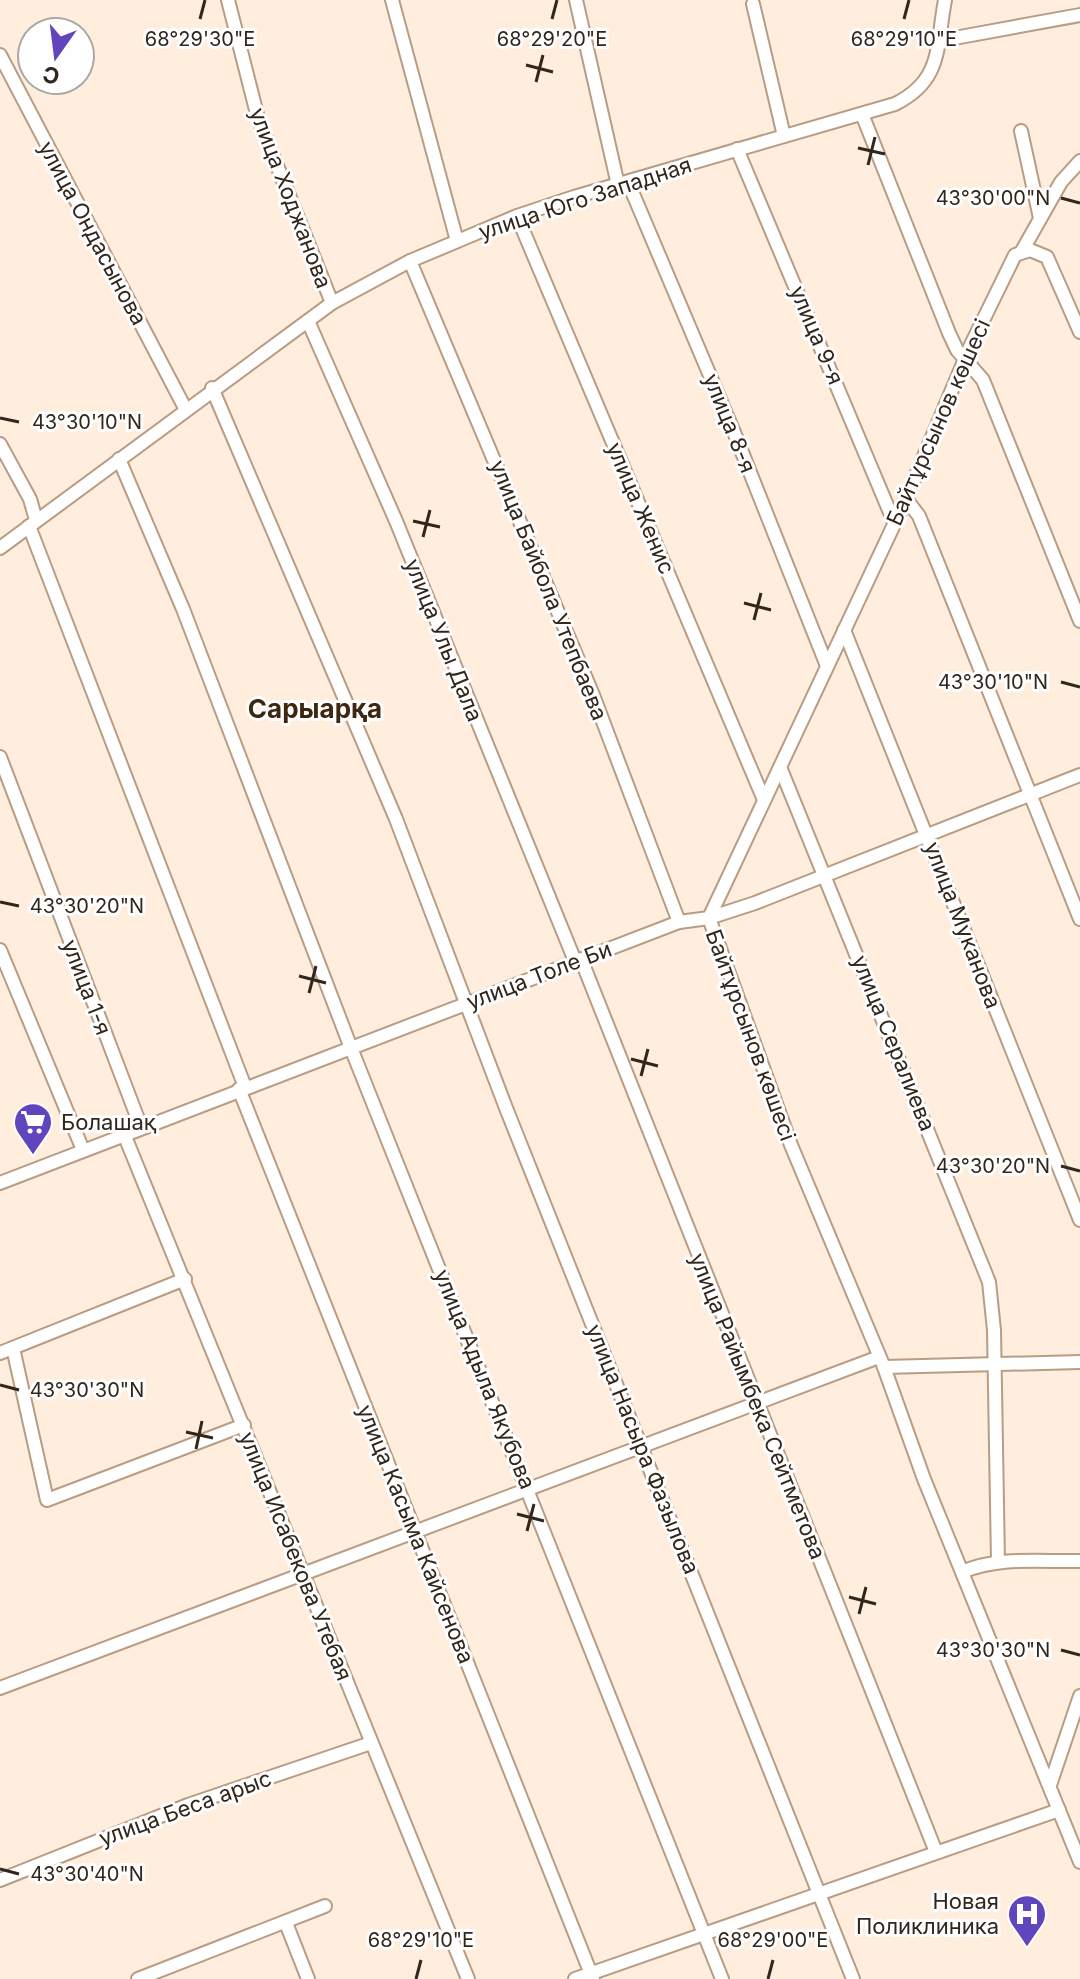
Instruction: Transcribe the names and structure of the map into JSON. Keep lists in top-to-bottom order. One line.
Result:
{"streets":{"street":["улица Ходжанова","улица Юго Западная","улица Ондасынова","улица 9-я","Байтұрсынов көшесі","улица 8-я","улица Женис","улица Байбола Утепбаева","улица Улы Дала","улица Муканова","улица Толе Би","улица 1-я","улица Сералиева","улица Адыла Якубова","улица Райымбека Сейтметова","улица Насыра Фазылова","улица Касыма Кайсенова","улица Исабекова Утебая","улица Беса арыс"]},"crossings":[["улица Ходжанова","улица Юго Западная"],["улица Юго Западная","улица Ондасынова"],["улица Юго Западная","улица 9-я"],["улица Юго Западная","улица 8-я"],["улица Юго Западная","улица Женис"],["улица Юго Западная","улица Байбола Утепбаева"],["улица Юго Западная","улица Улы Дала"],["улица Юго Западная","улица Адыла Якубова"],["улица Юго Западная","улица Насыра Фазылова"],["улица Юго Западная","улица Касыма Кайсенова"],["улица 9-я","Байтұрсынов көшесі"],["Байтұрсынов көшесі","улица 8-я"],["Байтұрсынов көшесі","улица Женис"],["Байтұрсынов көшесі","улица Муканова"],["Байтұрсынов көшесі","улица Толе Би"],["Байтұрсынов көшесі","улица Сералиева"],["улица Байбола Утепбаева","улица Толе Би"],["улица Улы Дала","улица Толе Би"],["улица Улы Дала","улица Райымбека Сейтметова"],["улица Муканова","улица Толе Би"],["улица Толе Би","улица 1-я"],["улица Толе Би","улица Сералиева"],["улица Толе Би","улица Адыла Якубова"],["улица Толе Би","улица Райымбека Сейтметова"],["улица Толе Би","улица Насыра Фазылова"],["улица Толе Би","улица Касыма Кайсенова"],["улица Толе Би","улица Исабекова Утебая"],["улица Исабекова Утебая","улица Беса арыс"]],"districts":["Сарыарқа"],"places":{"supermarket":["Болашақ"],"hospital":["Новая Поликлиника"]},"north":"bottom","coordinates":["68°29'30\"E","68°29'20\"E","68°29'10\"E","43°30'00\"N","43°30'10\"N","43°30'20\"N","43°30'30\"N","43°30'40\"N","68°29'00\"E"]}
